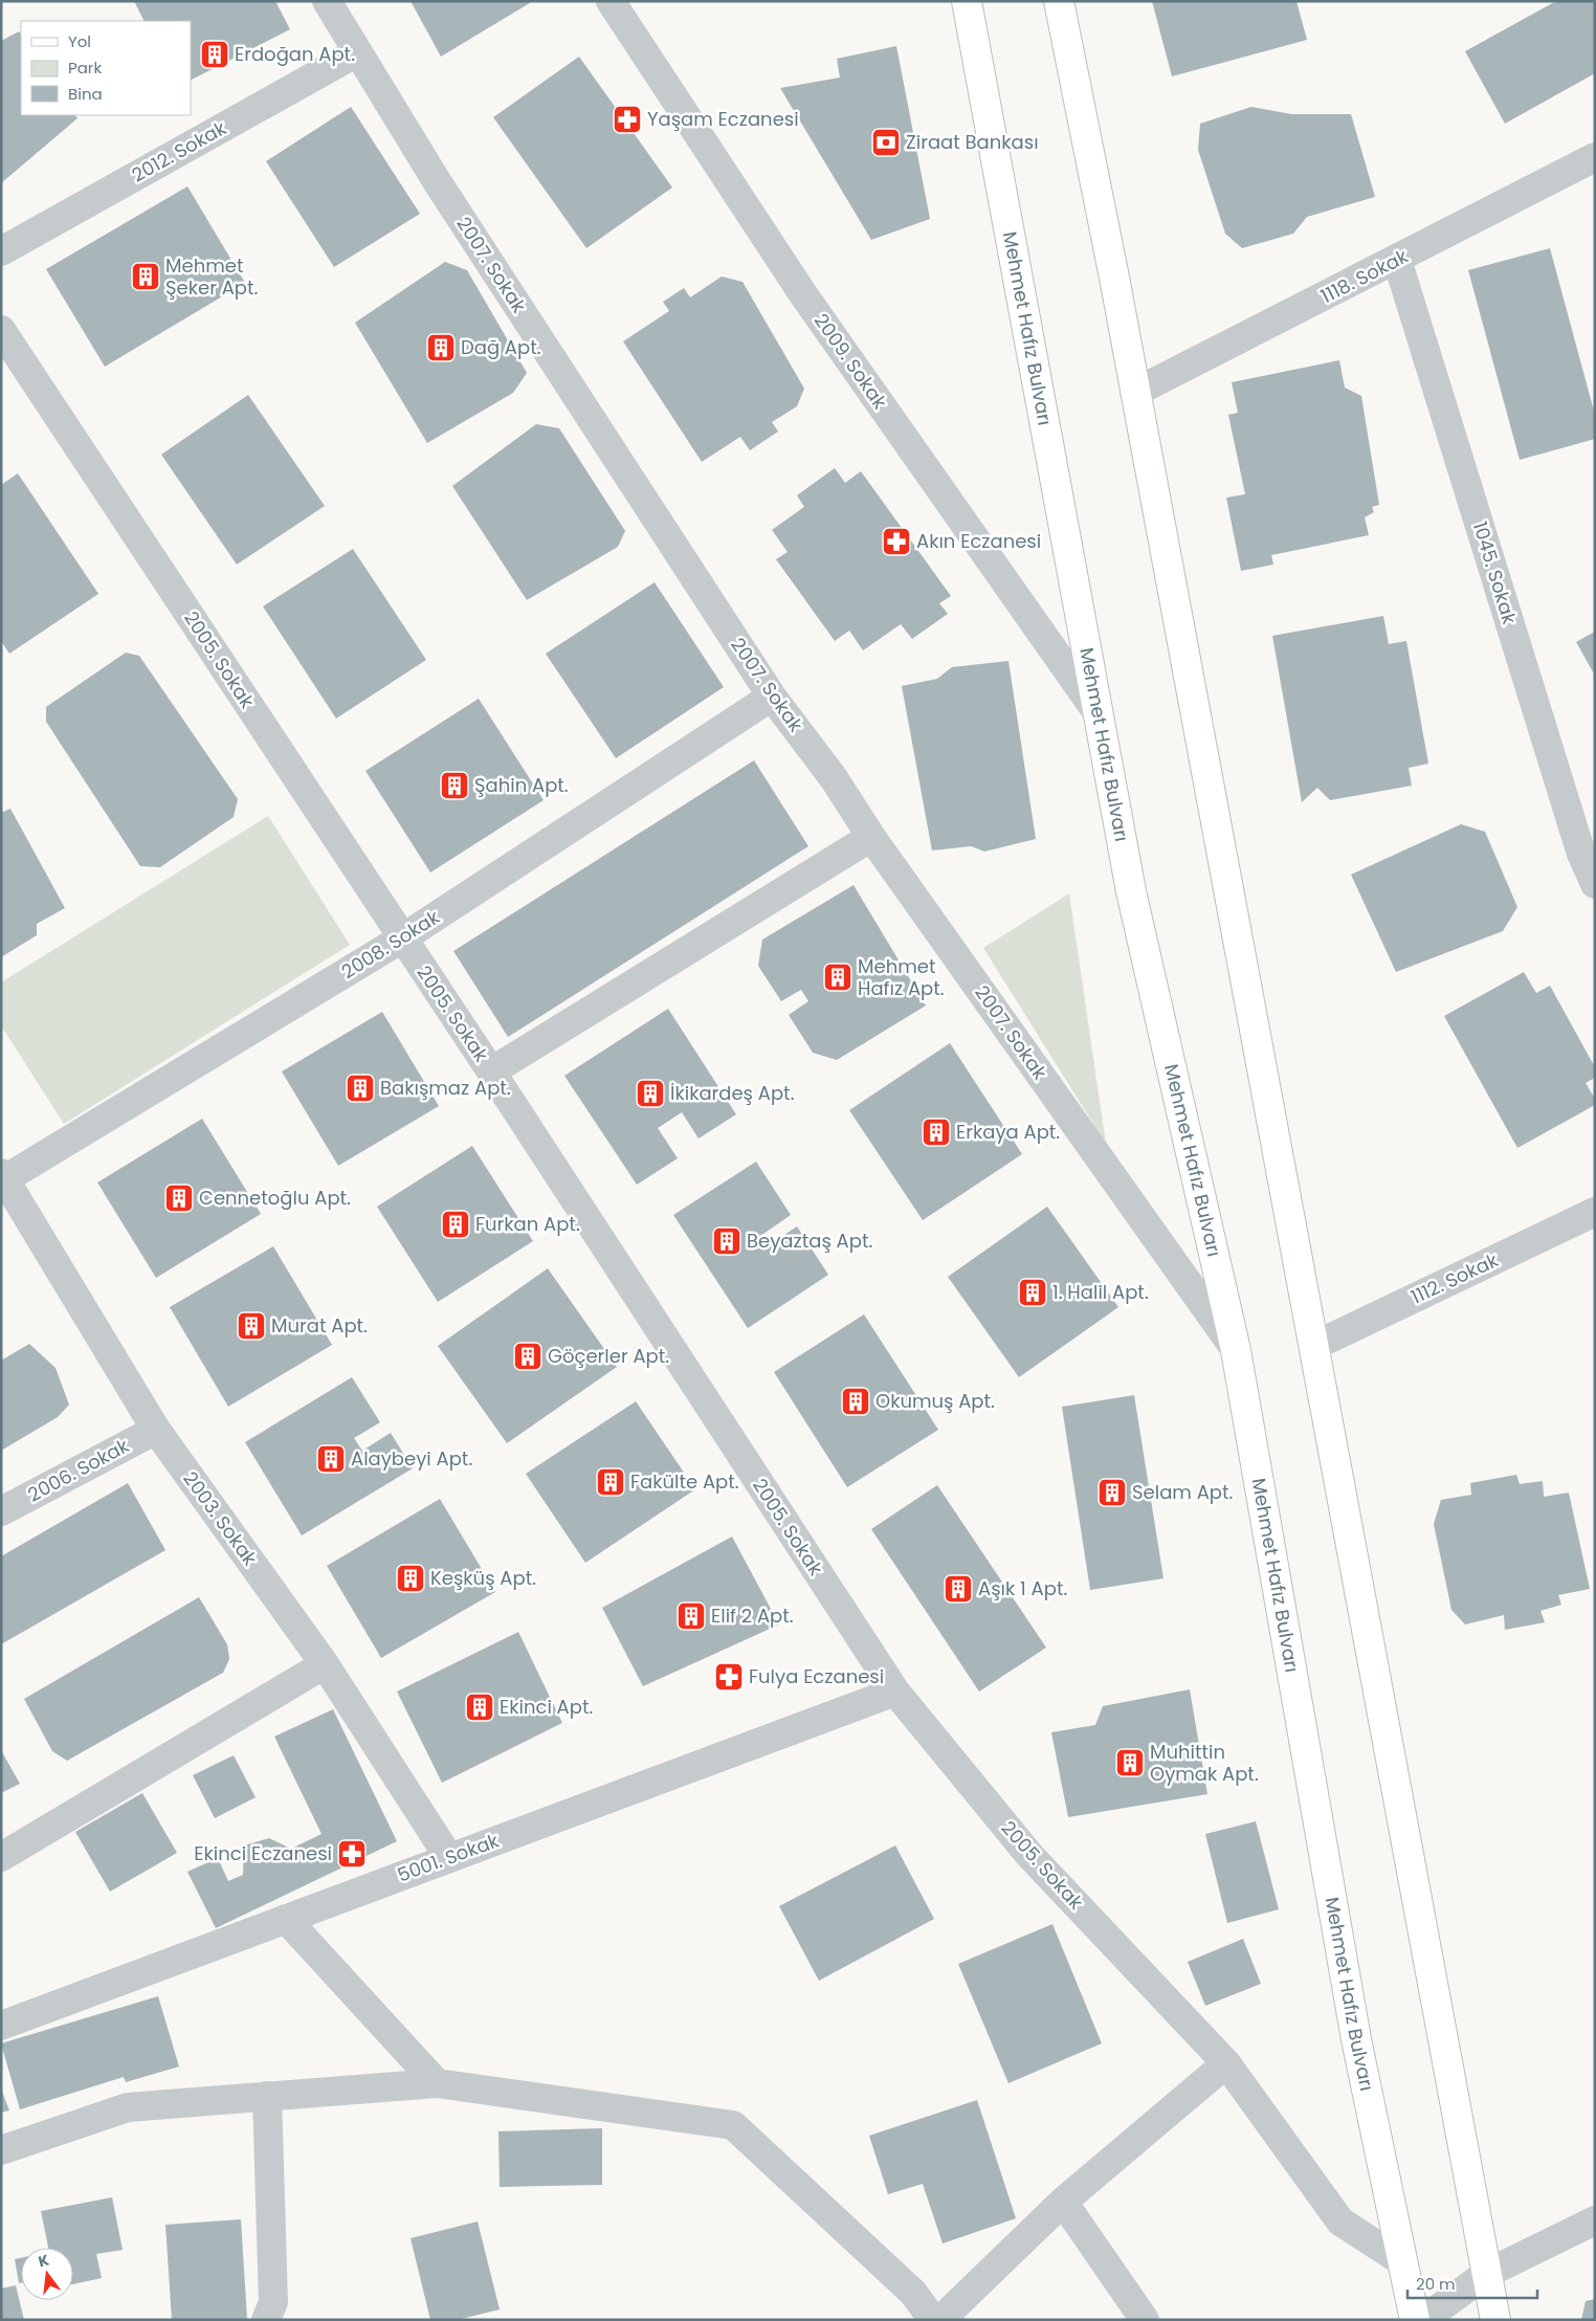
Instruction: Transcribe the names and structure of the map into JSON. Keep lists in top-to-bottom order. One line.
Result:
{"streets":{"main road":["Mehmet Hafız Bulvarı"],"street":["2012. Sokak","2007. Sokak","1118. Sokak","2009. Sokak","1045. Sokak","2005. Sokak","2008. Sokak","1112. Sokak","2006. Sokak","2003. Sokak","5001. Sokak"]},"crossings":[["2012. Sokak","2007. Sokak"],["2007. Sokak","Mehmet Hafız Bulvarı"],["2007. Sokak","2008. Sokak"],["1118. Sokak","1045. Sokak"],["Mehmet Hafız Bulvarı","2009. Sokak"],["Mehmet Hafız Bulvarı","2005. Sokak"],["2005. Sokak","2008. Sokak"],["2005. Sokak","5001. Sokak"],["2008. Sokak","2003. Sokak"],["2006. Sokak","2003. Sokak"],["2003. Sokak","5001. Sokak"]],"places":{"building":["Erdoğan Apt.","Mehmet Şeker Apt.","Dağ Apt.","Şahin Apt.","Mehmet Hafız Apt.","Bakışmaz Apt.","İkikardeş Apt.","Erkaya Apt.","Cennetoğlu Apt.","Furkan Apt.","Beyaztaş Apt.","1. Halil Apt.","Murat Apt.","Göçerler Apt.","Okumuş Apt.","Alaybeyi Apt.","Fakülte Apt.","Selam Apt.","Keşküş Apt.","Aşık 1 Apt.","Elif 2 Apt.","Ekinci Apt.","Muhittin Oymak Apt."],"pharmacy":["Yaşam Eczanesi","Akın Eczanesi","Fulya Eczanesi","Ekinci Eczanesi"],"bank":["Ziraat Bankası"]},"legend":["Yol","Park","Bina"],"scale_bar":"20 m","north":"top"}
